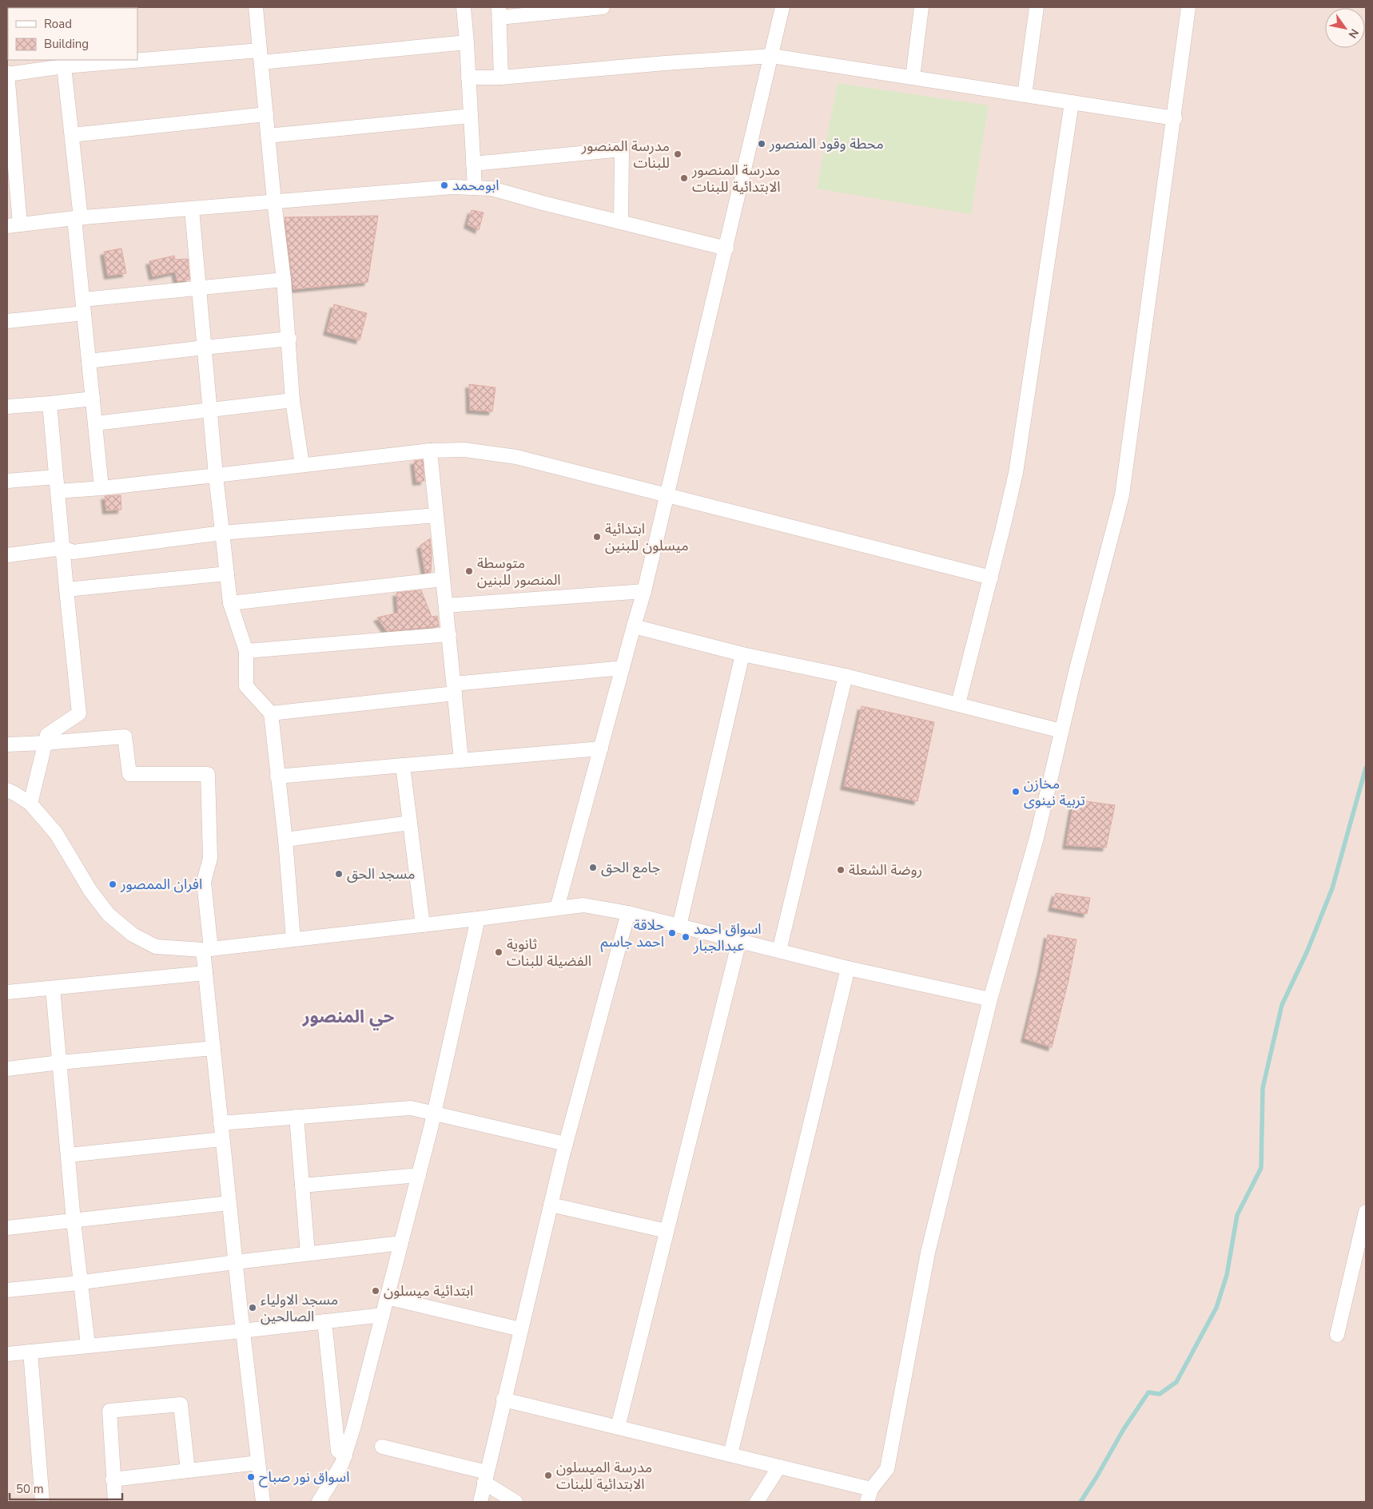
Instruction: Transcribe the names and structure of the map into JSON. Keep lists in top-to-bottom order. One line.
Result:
{"districts":["حي المنصور"],"places":["محطة وقود المنصور","مدرسة المنصور للبنات","مدرسة المنصور الابتدائية للبنات","ابومحمد","ابتدائية ميسلون للبنين","متوسطة المنصور للبنين","مخازن تربية نينوى","جامع الحق","روضة الشعلة","مسجد الحق","افران الممصور","حلاقة احمد جاسم","اسواق احمد عبدالجبار","ثانوية الفضيلة للبنات","ابتدائية ميسلون","مسجد الاولياء الصالحين","مدرسة الميسلون الابتدائية للبنات","اسواق نور صباح"],"legend":["Road","Building"],"scale_bar":"50 m","north":"bottom right"}
